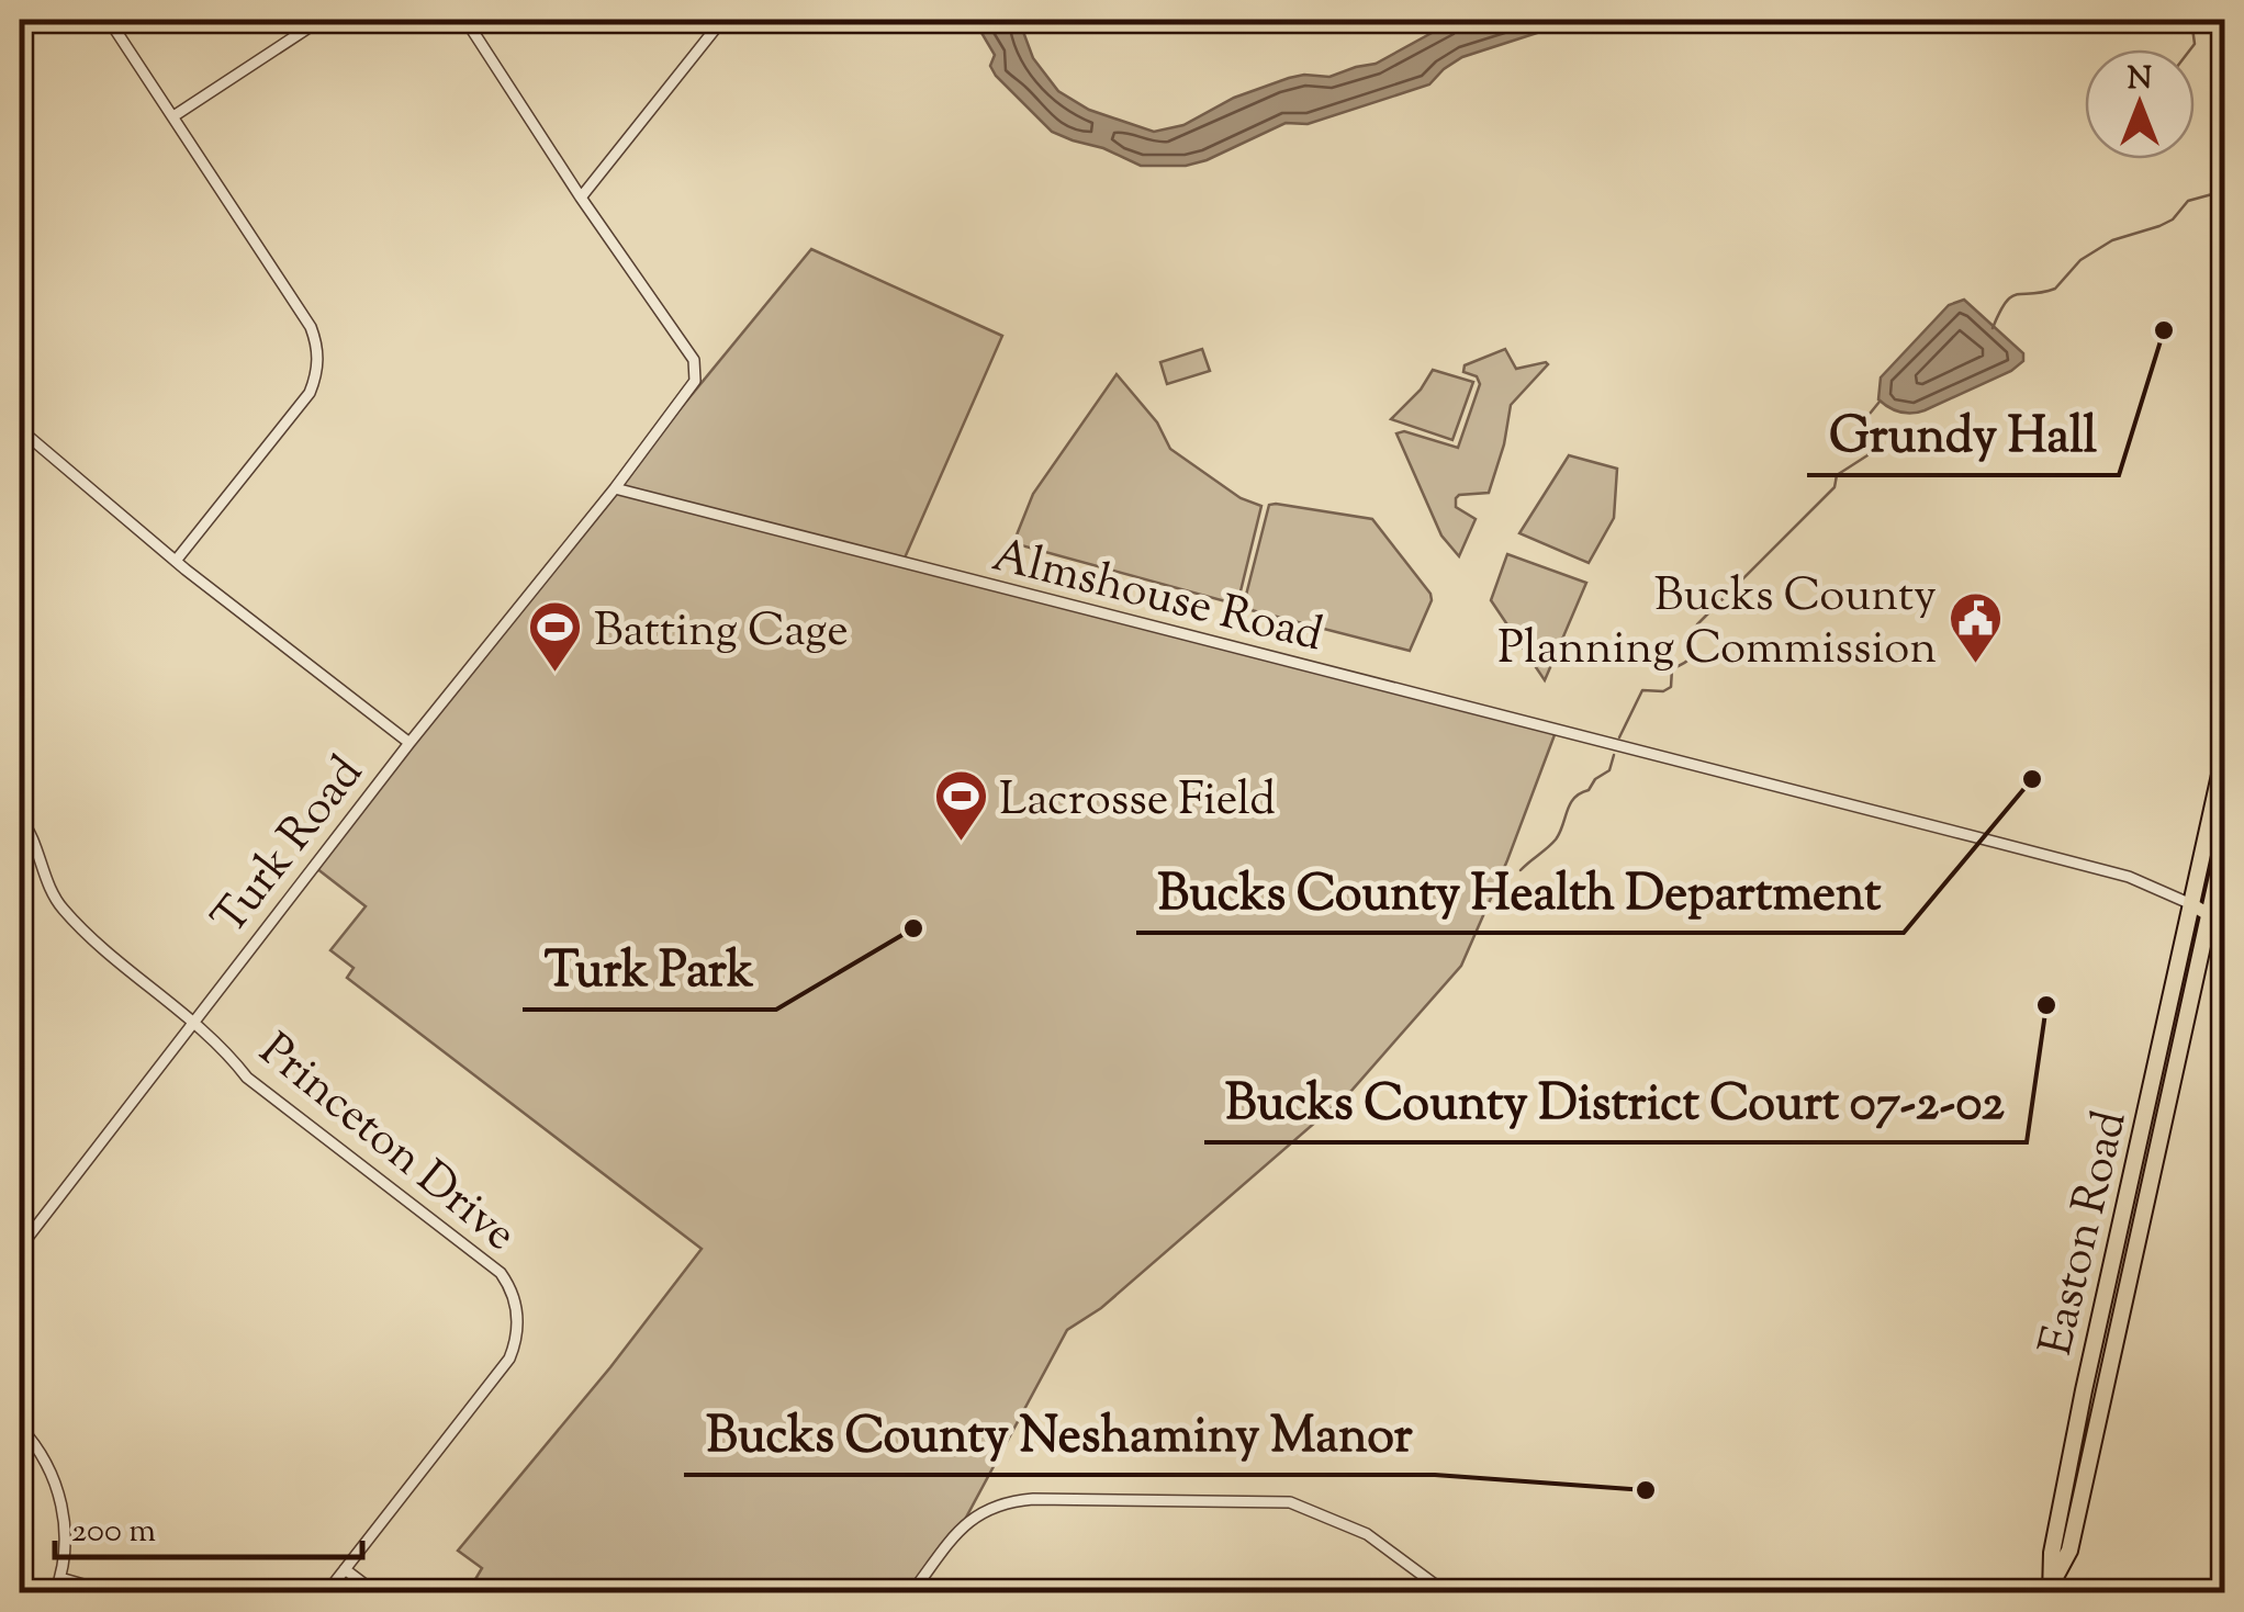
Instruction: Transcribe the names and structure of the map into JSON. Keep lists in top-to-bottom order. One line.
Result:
{"streets":{"highway":["Easton Road"],"main road":["Almshouse Road"],"street":["Turk Road","Princeton Drive"]},"crossings":[["Almshouse Road","Turk Road"],["Almshouse Road","Easton Road"],["Turk Road","Princeton Drive"]],"places":{"other":["Grundy Hall","Bucks County Health Department","Turk Park","Bucks County District Court 07-2-02","Bucks County Neshaminy Manor"],"public building":["Bucks County Planning Commission"],"sports":["Batting Cage","Lacrosse Field"]},"scale_bar":"200 m","north":"top"}
